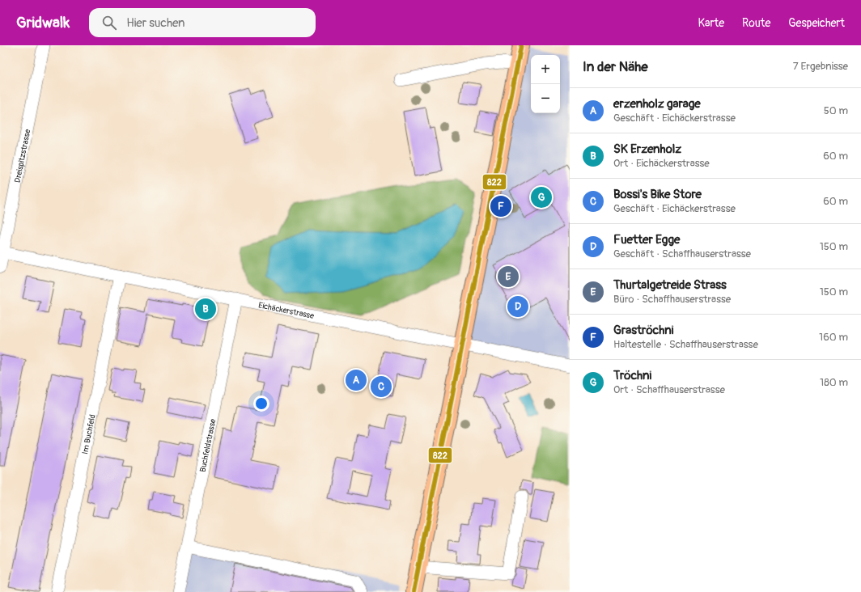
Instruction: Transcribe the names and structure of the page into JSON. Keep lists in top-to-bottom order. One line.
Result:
{"streets":{"street":["Dreispitzstrasse","Eichäckerstrasse","Im Buchfeld","Buchfeldstrasse"]},"crossings":[["Dreispitzstrasse","Eichäckerstrasse"],["Eichäckerstrasse","Im Buchfeld"],["Eichäckerstrasse","Buchfeldstrasse"]],"lines":["transit line 822"],"page":{"header":"Gridwalk","search":"Hier suchen","nav":["Karte","Route","Gespeichert"],"heading":["In der Nähe","7 Ergebnisse"],"map_buttons":["+","−"],"list":[{"mark":"A","name":"erzenholz garage","note":"Geschäft · Eichäckerstrasse","value":"50 m"},{"mark":"B","name":"SK Erzenholz","note":"Ort · Eichäckerstrasse","value":"60 m"},{"mark":"C","name":"Bossi's Bike Store","note":"Geschäft · Eichäckerstrasse","value":"60 m"},{"mark":"D","name":"Fuetter Egge","note":"Geschäft · Schaffhauserstrasse","value":"150 m"},{"mark":"E","name":"Thurtalgetreide Strass","note":"Büro · Schaffhauserstrasse","value":"150 m"},{"mark":"F","name":"Graströchni","note":"Haltestelle · Schaffhauserstrasse","value":"160 m"},{"mark":"G","name":"Tröchni","note":"Ort · Schaffhauserstrasse","value":"180 m"}],"pins":["G","F","E","D","B","A","C"]}}
